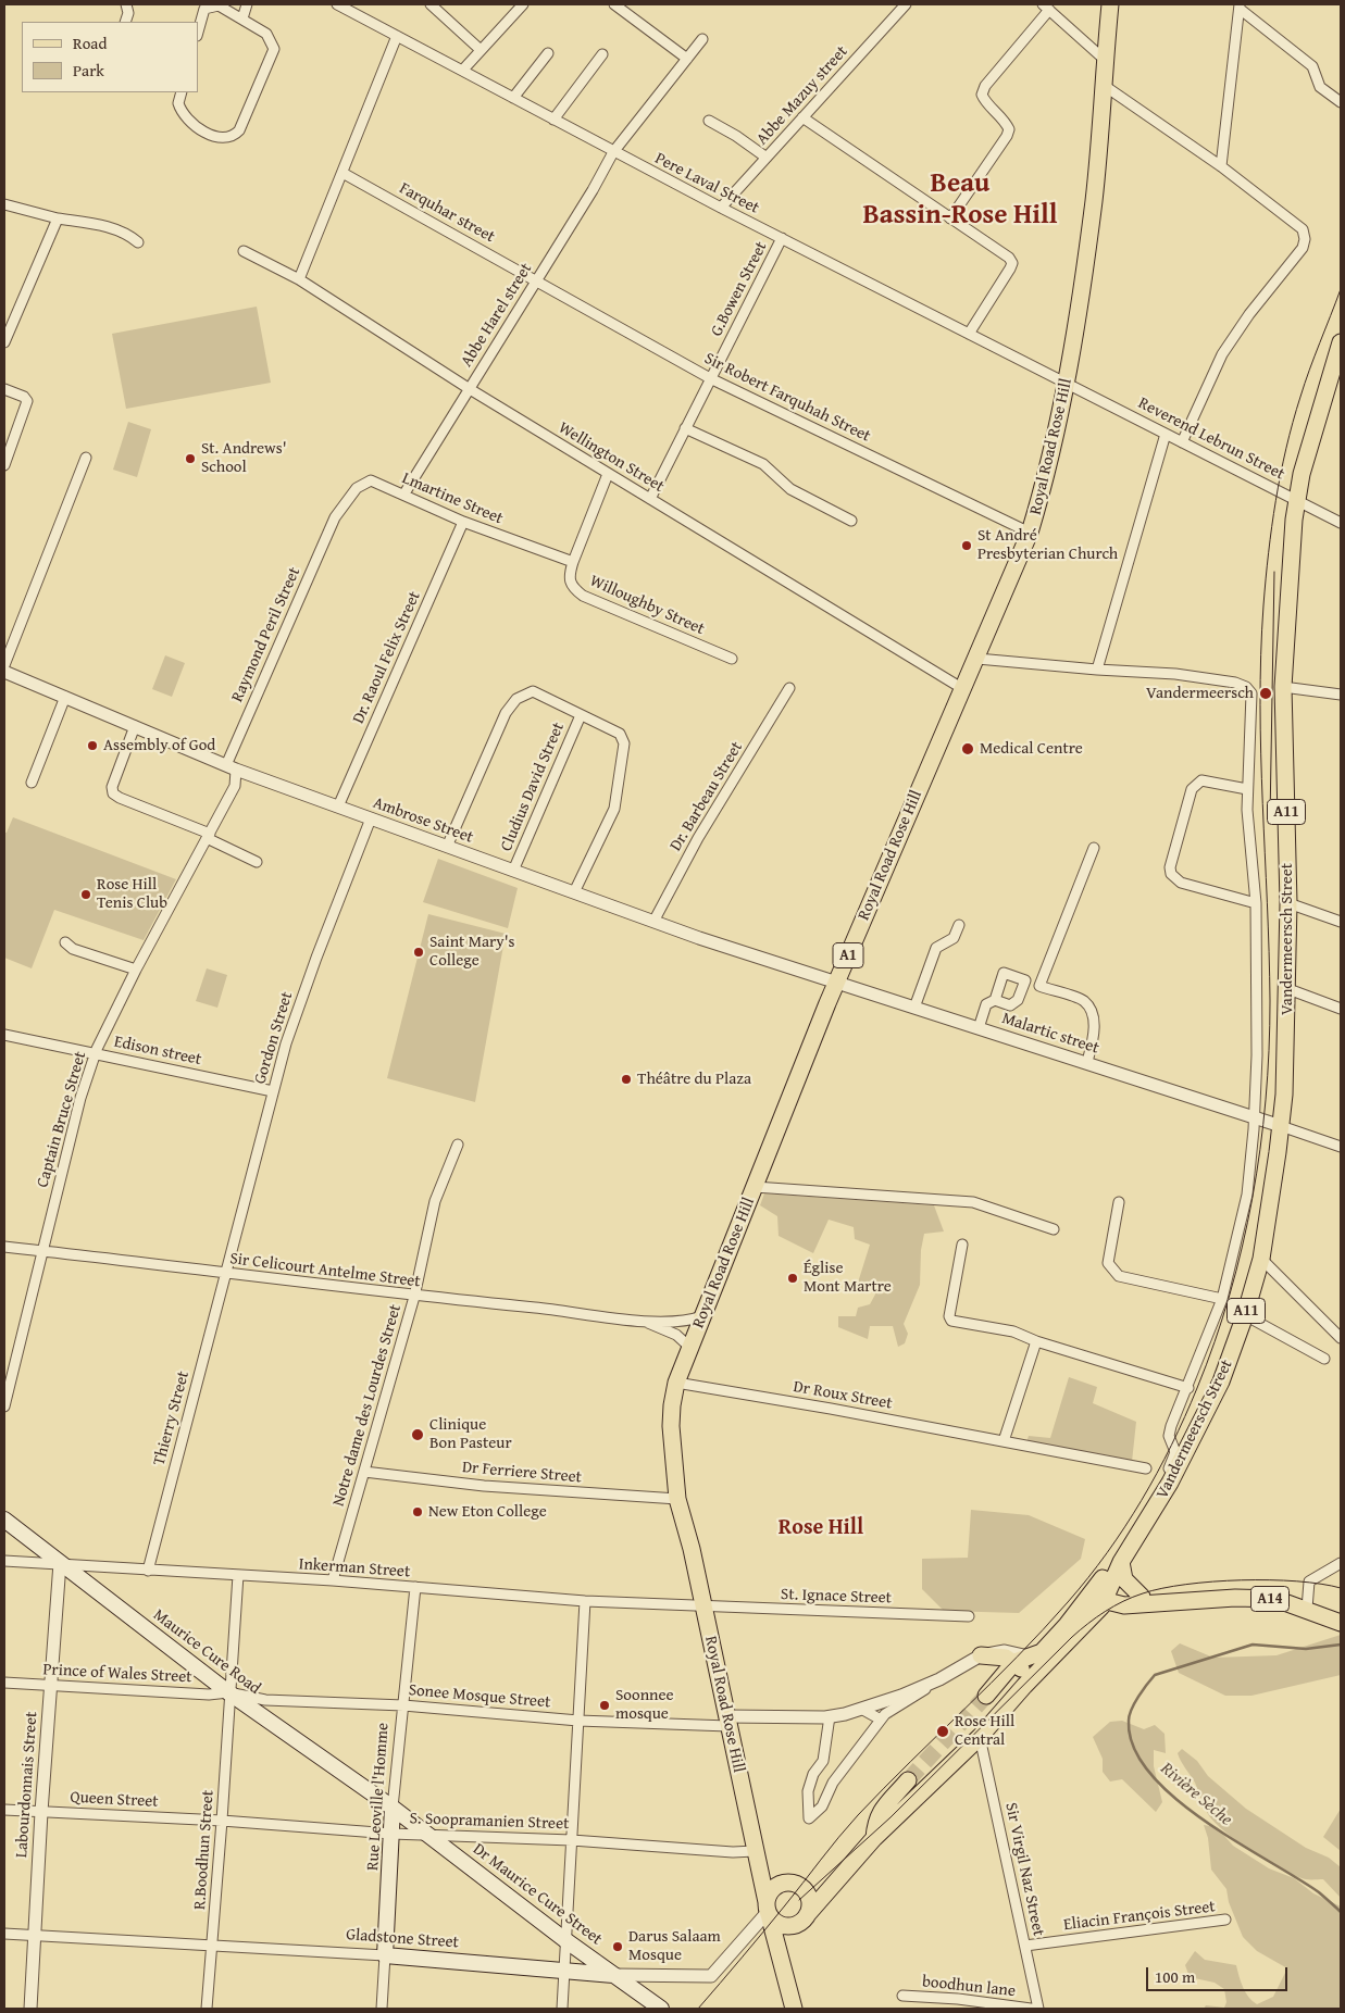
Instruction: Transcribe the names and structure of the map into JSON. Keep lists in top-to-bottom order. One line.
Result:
{"streets":{"main road":["Royal Road Rose Hill","A11","Vandermeersch Street","A1","A14","Maurice Cure Road","Rue Leoville l'Homme","Dr Maurice Cure Street","Gladstone Street"],"street":["Abbe Mazuy street","Pere Laval Street","Farquhar street","G.Bowen Street","Abbe Harel street","Sir Robert Farquhah Street","Reverend Lebrun Street","Wellington Street","Lmartine Street","Willoughby Street","Raymond Peril Street","Dr. Raoul Felix Street","Cludius David Street","Dr. Barbeau Street","Ambrose Street","Malartic street","Gordon Street","Edison street","Captain Bruce Street","Sir Celicourt Antelme Street","Dr Roux Street","Notre dame des Lourdes Street","Thierry Street","Dr Ferriere Street","Inkerman Street","St. Ignace Street","Prince of Wales Street","Sonee Mosque Street","Labourdonnais Street","Queen Street","S. Soopramanien Street","R.Boodhun Street","Sir Virgil Naz Street","Eliacin François Street","boodhun lane"]},"crossings":[["Abbe Mazuy street","Pere Laval Street"],["Pere Laval Street","G.Bowen Street"],["Pere Laval Street","Abbe Harel street"],["Pere Laval Street","Reverend Lebrun Street"],["Pere Laval Street","Royal Road Rose Hill"],["Farquhar street","Abbe Harel street"],["Farquhar street","Sir Robert Farquhah Street"],["G.Bowen Street","Sir Robert Farquhah Street"],["G.Bowen Street","Wellington Street"],["Abbe Harel street","Sir Robert Farquhah Street"],["Abbe Harel street","Wellington Street"],["Abbe Harel street","Lmartine Street"],["Sir Robert Farquhah Street","Royal Road Rose Hill"],["Reverend Lebrun Street","Royal Road Rose Hill"],["Reverend Lebrun Street","Vandermeersch Street"],["Royal Road Rose Hill","Wellington Street"],["Royal Road Rose Hill","A11"],["Royal Road Rose Hill","Ambrose Street"],["Royal Road Rose Hill","Malartic street"],["Royal Road Rose Hill","Sir Celicourt Antelme Street"],["Royal Road Rose Hill","Dr Roux Street"],["Royal Road Rose Hill","Dr Ferriere Street"],["Royal Road Rose Hill","Inkerman Street"],["Royal Road Rose Hill","St. Ignace Street"],["Royal Road Rose Hill","Sonee Mosque Street"],["Royal Road Rose Hill","S. Soopramanien Street"],["Royal Road Rose Hill","Gladstone Street"],["Wellington Street","Willoughby Street"],["Lmartine Street","Willoughby Street"],["Lmartine Street","Raymond Peril Street"],["Lmartine Street","Dr. Raoul Felix Street"],["Raymond Peril Street","Ambrose Street"],["Raymond Peril Street","Captain Bruce Street"],["Dr. Raoul Felix Street","Ambrose Street"],["Cludius David Street","Ambrose Street"],["Dr. Barbeau Street","Ambrose Street"],["A11","Vandermeersch Street"],["A11","Gladstone Street"],["Ambrose Street","Malartic street"],["Ambrose Street","Gordon Street"],["Ambrose Street","Captain Bruce Street"],["Vandermeersch Street","Malartic street"],["Vandermeersch Street","A14"],["Vandermeersch Street","Sir Virgil Naz Street"],["Gordon Street","Edison street"],["Gordon Street","Sir Celicourt Antelme Street"],["Gordon Street","Thierry Street"],["Edison street","Captain Bruce Street"],["Captain Bruce Street","Sir Celicourt Antelme Street"],["Sir Celicourt Antelme Street","Notre dame des Lourdes Street"],["Sir Celicourt Antelme Street","Thierry Street"],["Notre dame des Lourdes Street","Dr Ferriere Street"],["Notre dame des Lourdes Street","Inkerman Street"],["Thierry Street","Inkerman Street"],["Inkerman Street","St. Ignace Street"],["Inkerman Street","Maurice Cure Road"],["Inkerman Street","Labourdonnais Street"],["Inkerman Street","Rue Leoville l'Homme"],["Inkerman Street","R.Boodhun Street"],["Maurice Cure Road","Prince of Wales Street"],["Maurice Cure Road","Sonee Mosque Street"],["Maurice Cure Road","Labourdonnais Street"],["Maurice Cure Road","Rue Leoville l'Homme"],["Maurice Cure Road","R.Boodhun Street"],["Maurice Cure Road","Dr Maurice Cure Street"],["Prince of Wales Street","Sonee Mosque Street"],["Prince of Wales Street","Labourdonnais Street"],["Prince of Wales Street","R.Boodhun Street"],["Sonee Mosque Street","Rue Leoville l'Homme"],["Sonee Mosque Street","R.Boodhun Street"],["Labourdonnais Street","Queen Street"],["Labourdonnais Street","Gladstone Street"],["Rue Leoville l'Homme","S. Soopramanien Street"],["Rue Leoville l'Homme","Dr Maurice Cure Street"],["Rue Leoville l'Homme","Gladstone Street"],["Queen Street","S. Soopramanien Street"],["Queen Street","R.Boodhun Street"],["S. Soopramanien Street","R.Boodhun Street"],["S. Soopramanien Street","Dr Maurice Cure Street"],["R.Boodhun Street","Gladstone Street"],["Sir Virgil Naz Street","Eliacin François Street"],["Dr Maurice Cure Street","Gladstone Street"]],"districts":["Beau Bassin-Rose Hill","Rose Hill"],"water":["Rivière Sèche"],"places":["St. Andrews' School","St André Presbyterian Church","Vandermeersch","Assembly of God","Medical Centre","Rose Hill Tenis Club","Saint Mary's College","Théâtre du Plaza","Église Mont Martre","Clinique Bon Pasteur","New Eton College","Soonnee mosque","Rose Hill Central","Darus Salaam Mosque"],"legend":["Road","Park"],"scale_bar":"100 m"}
